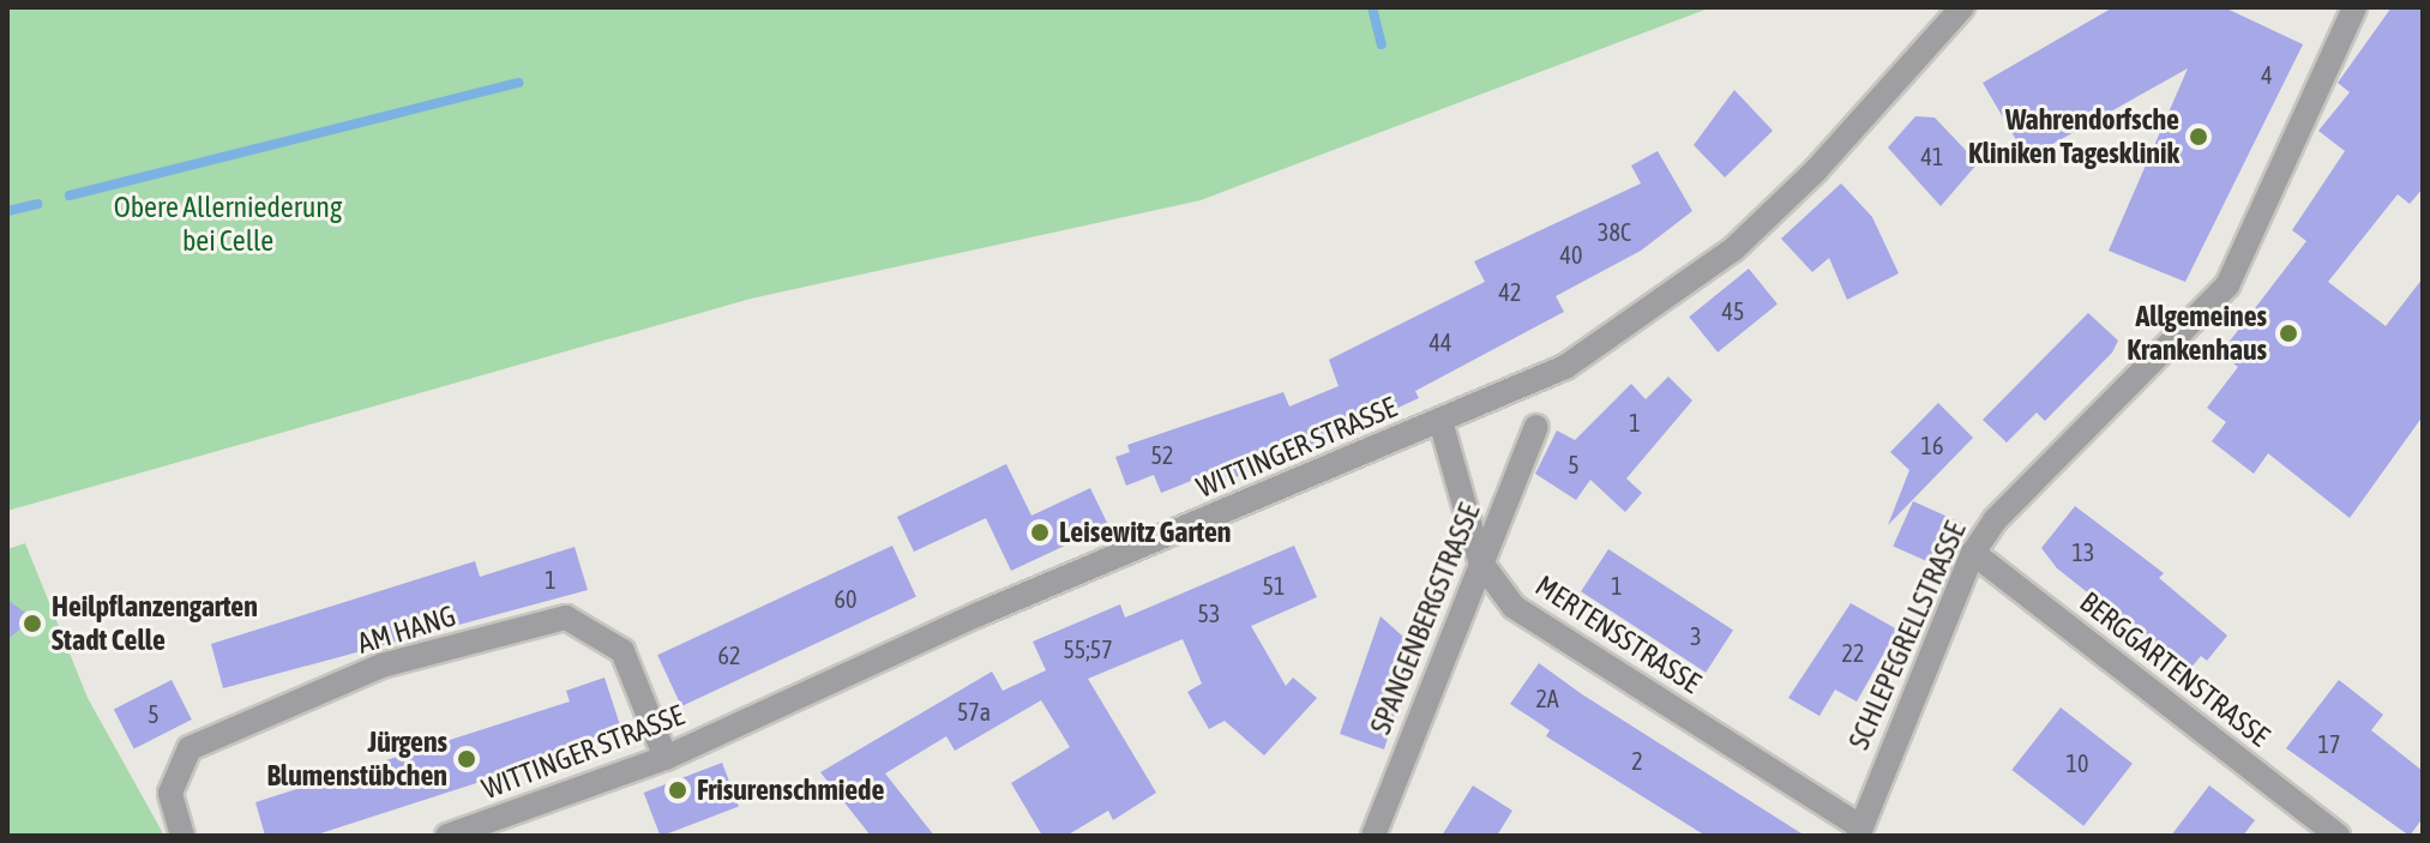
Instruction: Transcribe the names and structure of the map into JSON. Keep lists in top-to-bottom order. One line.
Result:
{"streets":{"street":["WITTINGER STRASSE","SPANGENBERGSTRASSE","AM HANG","MERTENSSTRASSE","SCHLEPEGRELLSTRASSE","BERGGARTENSTRASSE"]},"crossings":[["WITTINGER STRASSE","AM HANG"],["WITTINGER STRASSE","MERTENSSTRASSE"],["SPANGENBERGSTRASSE","MERTENSSTRASSE"],["MERTENSSTRASSE","SCHLEPEGRELLSTRASSE"],["SCHLEPEGRELLSTRASSE","BERGGARTENSTRASSE"]],"parks":["Obere Allerniederung bei Celle"],"places":["Wahrendorfsche Kliniken Tagesklinik","Allgemeines Krankenhaus","Leisewitz Garten","Heilpflanzengarten Stadt Celle","Jürgens Blumenstübchen","Frisurenschmiede"],"house_numbers":["4","41","38C","40","42","45","44","1","16","52","5","13","1","51","1","60","53","3","55;57","22","62","2A","57a","5","17","2","10"]}
